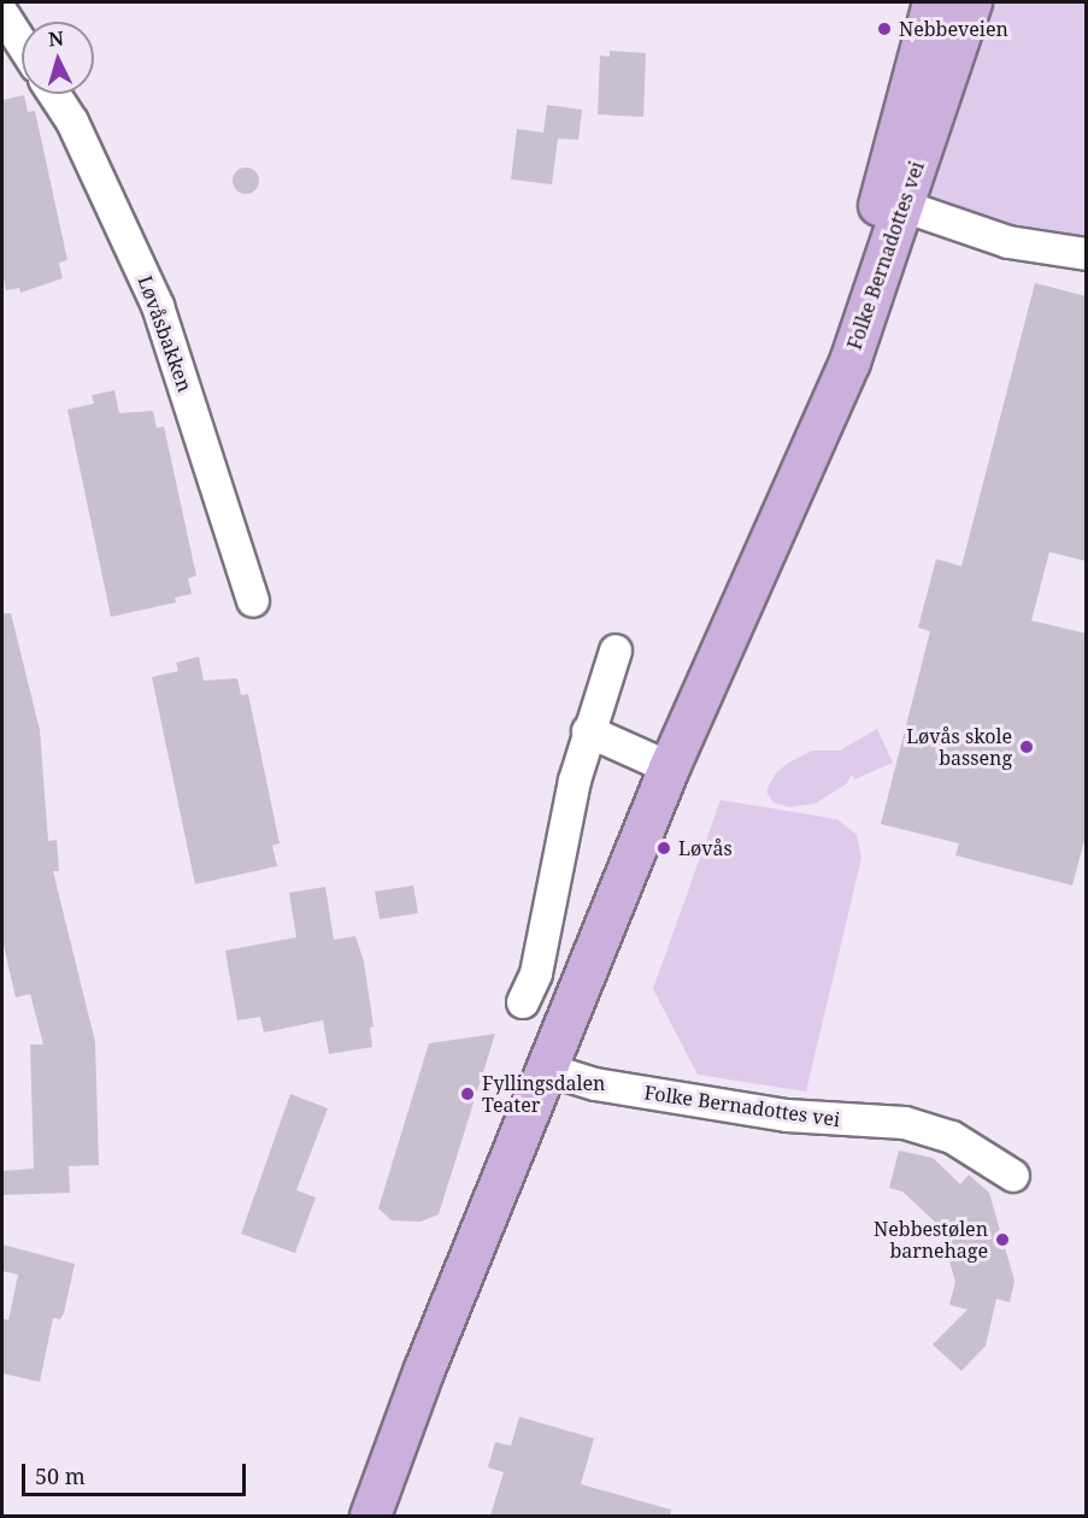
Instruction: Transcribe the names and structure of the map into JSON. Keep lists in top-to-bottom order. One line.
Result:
{"streets":{"main road":["Folke Bernadottes vei"],"street":["Løvåsbakken"]},"places":["Nebbeveien","Løvås skole basseng","Løvås","Fyllingsdalen Teater","Nebbestølen barnehage"],"scale_bar":"50 m","north":"top"}
